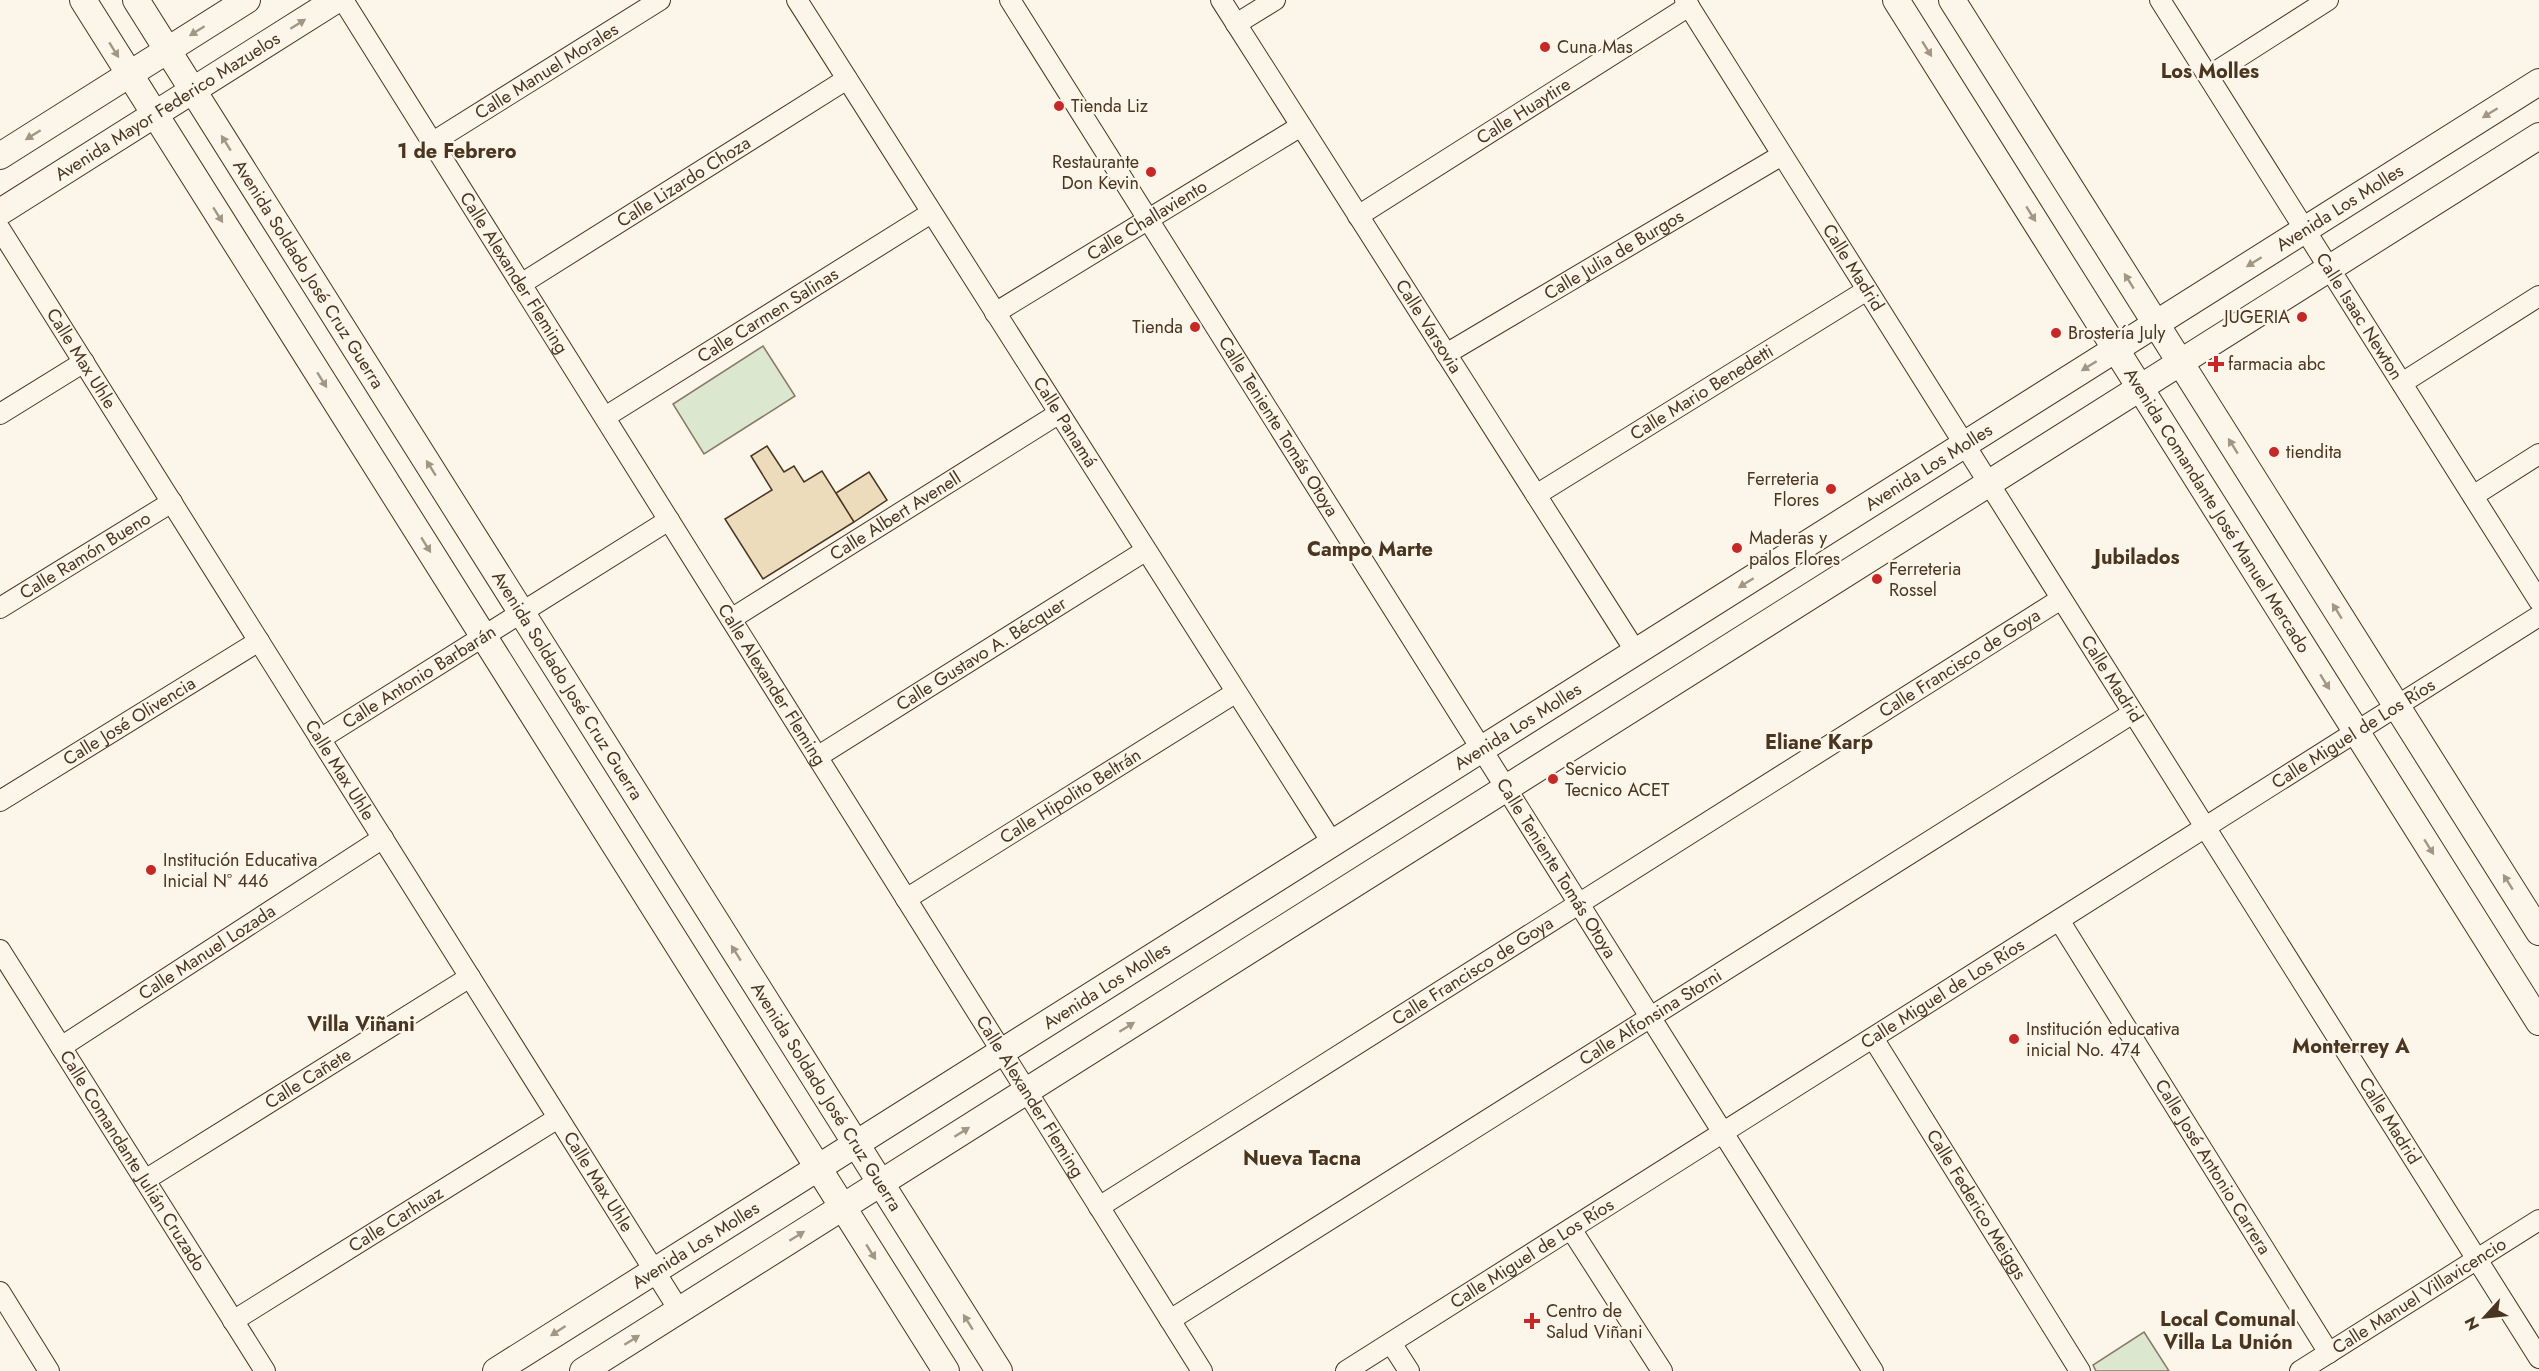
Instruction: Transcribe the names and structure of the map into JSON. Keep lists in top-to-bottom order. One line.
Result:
{"streets":{"street":["Calle Manuel Morales","Avenida Mayor Federico Mazuelos","Calle Huaytire","Calle Lizardo Choza","Avenida Los Molles","Calle Challaviento","Calle Julia de Burgos","Calle Madrid","Avenida Soldado José Cruz Guerra","Calle Alexander Fleming","Calle Carmen Salinas","Calle Isaac Newton","Calle Varsovia","Calle Max Uhle","Calle Mario Benedetti","Calle Panamá","Calle Teniente Tomás Otoya","Avenida Comandante José Manuel Mercado","Calle Albert Avenell","Calle Ramón Bueno","Calle Gustavo A. Bécquer","Calle Francisco de Goya","Calle Antonio Barbarán","Calle José Olivencia","Calle Miguel de Los Ríos","Calle Hipolito Beltrán","Calle Manuel Lozada","Calle Alfonsina Storni","Calle Cañete","Calle Comandante Julián Cruzado","Calle José Antonio Carrera","Calle Federico Meiggs","Calle Carhuaz","Calle Manuel Villavicencio"]},"crossings":[["Calle Manuel Morales","Calle Alexander Fleming"],["Avenida Mayor Federico Mazuelos","Avenida Soldado José Cruz Guerra"],["Calle Huaytire","Calle Madrid"],["Calle Huaytire","Calle Varsovia"],["Calle Lizardo Choza","Calle Alexander Fleming"],["Calle Lizardo Choza","Calle Panamá"],["Avenida Los Molles","Calle Madrid"],["Avenida Los Molles","Avenida Soldado José Cruz Guerra"],["Avenida Los Molles","Calle Alexander Fleming"],["Avenida Los Molles","Calle Isaac Newton"],["Avenida Los Molles","Calle Varsovia"],["Avenida Los Molles","Calle Max Uhle"],["Avenida Los Molles","Calle Panamá"],["Avenida Los Molles","Calle Teniente Tomás Otoya"],["Avenida Los Molles","Avenida Comandante José Manuel Mercado"],["Calle Challaviento","Calle Varsovia"],["Calle Challaviento","Calle Panamá"],["Calle Challaviento","Calle Teniente Tomás Otoya"],["Calle Julia de Burgos","Calle Madrid"],["Calle Julia de Burgos","Calle Varsovia"],["Calle Madrid","Calle Mario Benedetti"],["Calle Madrid","Calle Francisco de Goya"],["Calle Madrid","Calle Miguel de Los Ríos"],["Calle Madrid","Calle Alfonsina Storni"],["Calle Madrid","Calle Manuel Villavicencio"],["Avenida Soldado José Cruz Guerra","Calle Antonio Barbarán"],["Calle Alexander Fleming","Calle Carmen Salinas"],["Calle Alexander Fleming","Calle Albert Avenell"],["Calle Alexander Fleming","Calle Gustavo A. Bécquer"],["Calle Alexander Fleming","Calle Francisco de Goya"],["Calle Alexander Fleming","Calle Antonio Barbarán"],["Calle Alexander Fleming","Calle Hipolito Beltrán"],["Calle Alexander Fleming","Calle Alfonsina Storni"],["Calle Carmen Salinas","Calle Panamá"],["Calle Varsovia","Calle Mario Benedetti"],["Calle Max Uhle","Calle Ramón Bueno"],["Calle Max Uhle","Calle Antonio Barbarán"],["Calle Max Uhle","Calle José Olivencia"],["Calle Max Uhle","Calle Manuel Lozada"],["Calle Max Uhle","Calle Cañete"],["Calle Max Uhle","Calle Carhuaz"],["Calle Panamá","Calle Albert Avenell"],["Calle Panamá","Calle Gustavo A. Bécquer"],["Calle Panamá","Calle Hipolito Beltrán"],["Calle Teniente Tomás Otoya","Calle Francisco de Goya"],["Calle Teniente Tomás Otoya","Calle Miguel de Los Ríos"],["Calle Teniente Tomás Otoya","Calle Alfonsina Storni"],["Avenida Comandante José Manuel Mercado","Calle Miguel de Los Ríos"],["Calle Miguel de Los Ríos","Calle José Antonio Carrera"],["Calle Miguel de Los Ríos","Calle Federico Meiggs"],["Calle Manuel Lozada","Calle Comandante Julián Cruzado"],["Calle Cañete","Calle Comandante Julián Cruzado"],["Calle Comandante Julián Cruzado","Calle Carhuaz"],["Calle José Antonio Carrera","Calle Manuel Villavicencio"]],"districts":["Los Molles","1 de Febrero","Campo Marte","Jubilados","Eliane Karp","Villa Viñani","Monterrey A","Nueva Tacna","Local Comunal Villa La Unión"],"places":{"other":["Cuna Mas","Tienda Liz","Restaurante Don Kevin","JUGERIA","Tienda","Brostería July","tiendita","Ferreteria Flores","Maderas y palos Flores","Ferreteria Rossel","Servicio Tecnico ACET","Institución Educativa Inicial Nº 446","Institución educativa inicial No. 474"],"health":["farmacia abc","Centro de Salud Viñani"]},"north":"bottom left"}
